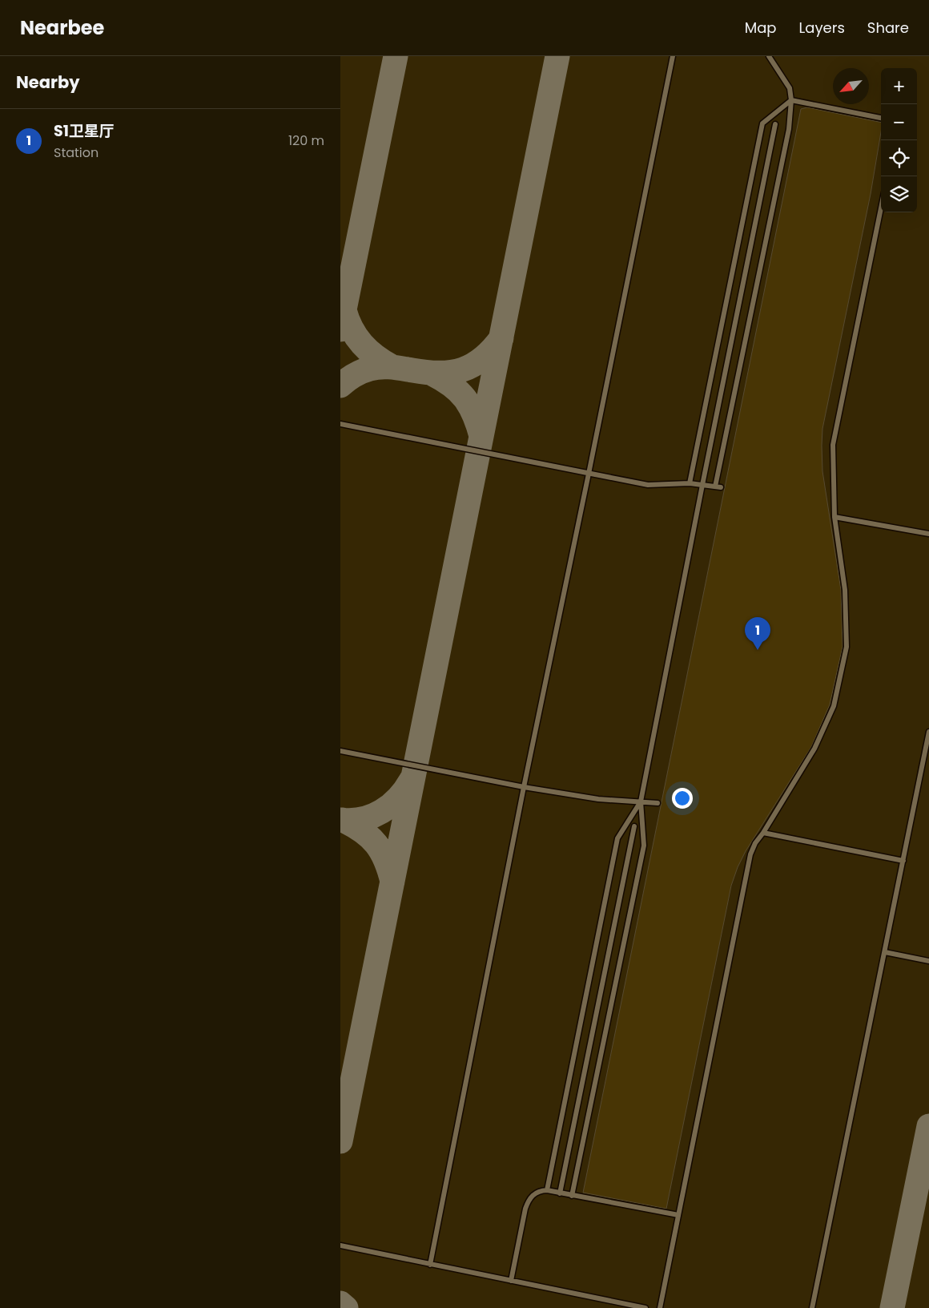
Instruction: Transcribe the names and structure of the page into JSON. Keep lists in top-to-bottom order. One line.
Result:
{"north":"bottom left","page":{"header":"Nearbee","nav":["Map","Layers","Share"],"heading":"Nearby","map_buttons":["+","−"],"list":[{"mark":"1","name":"S1卫星厅","note":"Station","value":"120 m"}],"pins":"1"}}
